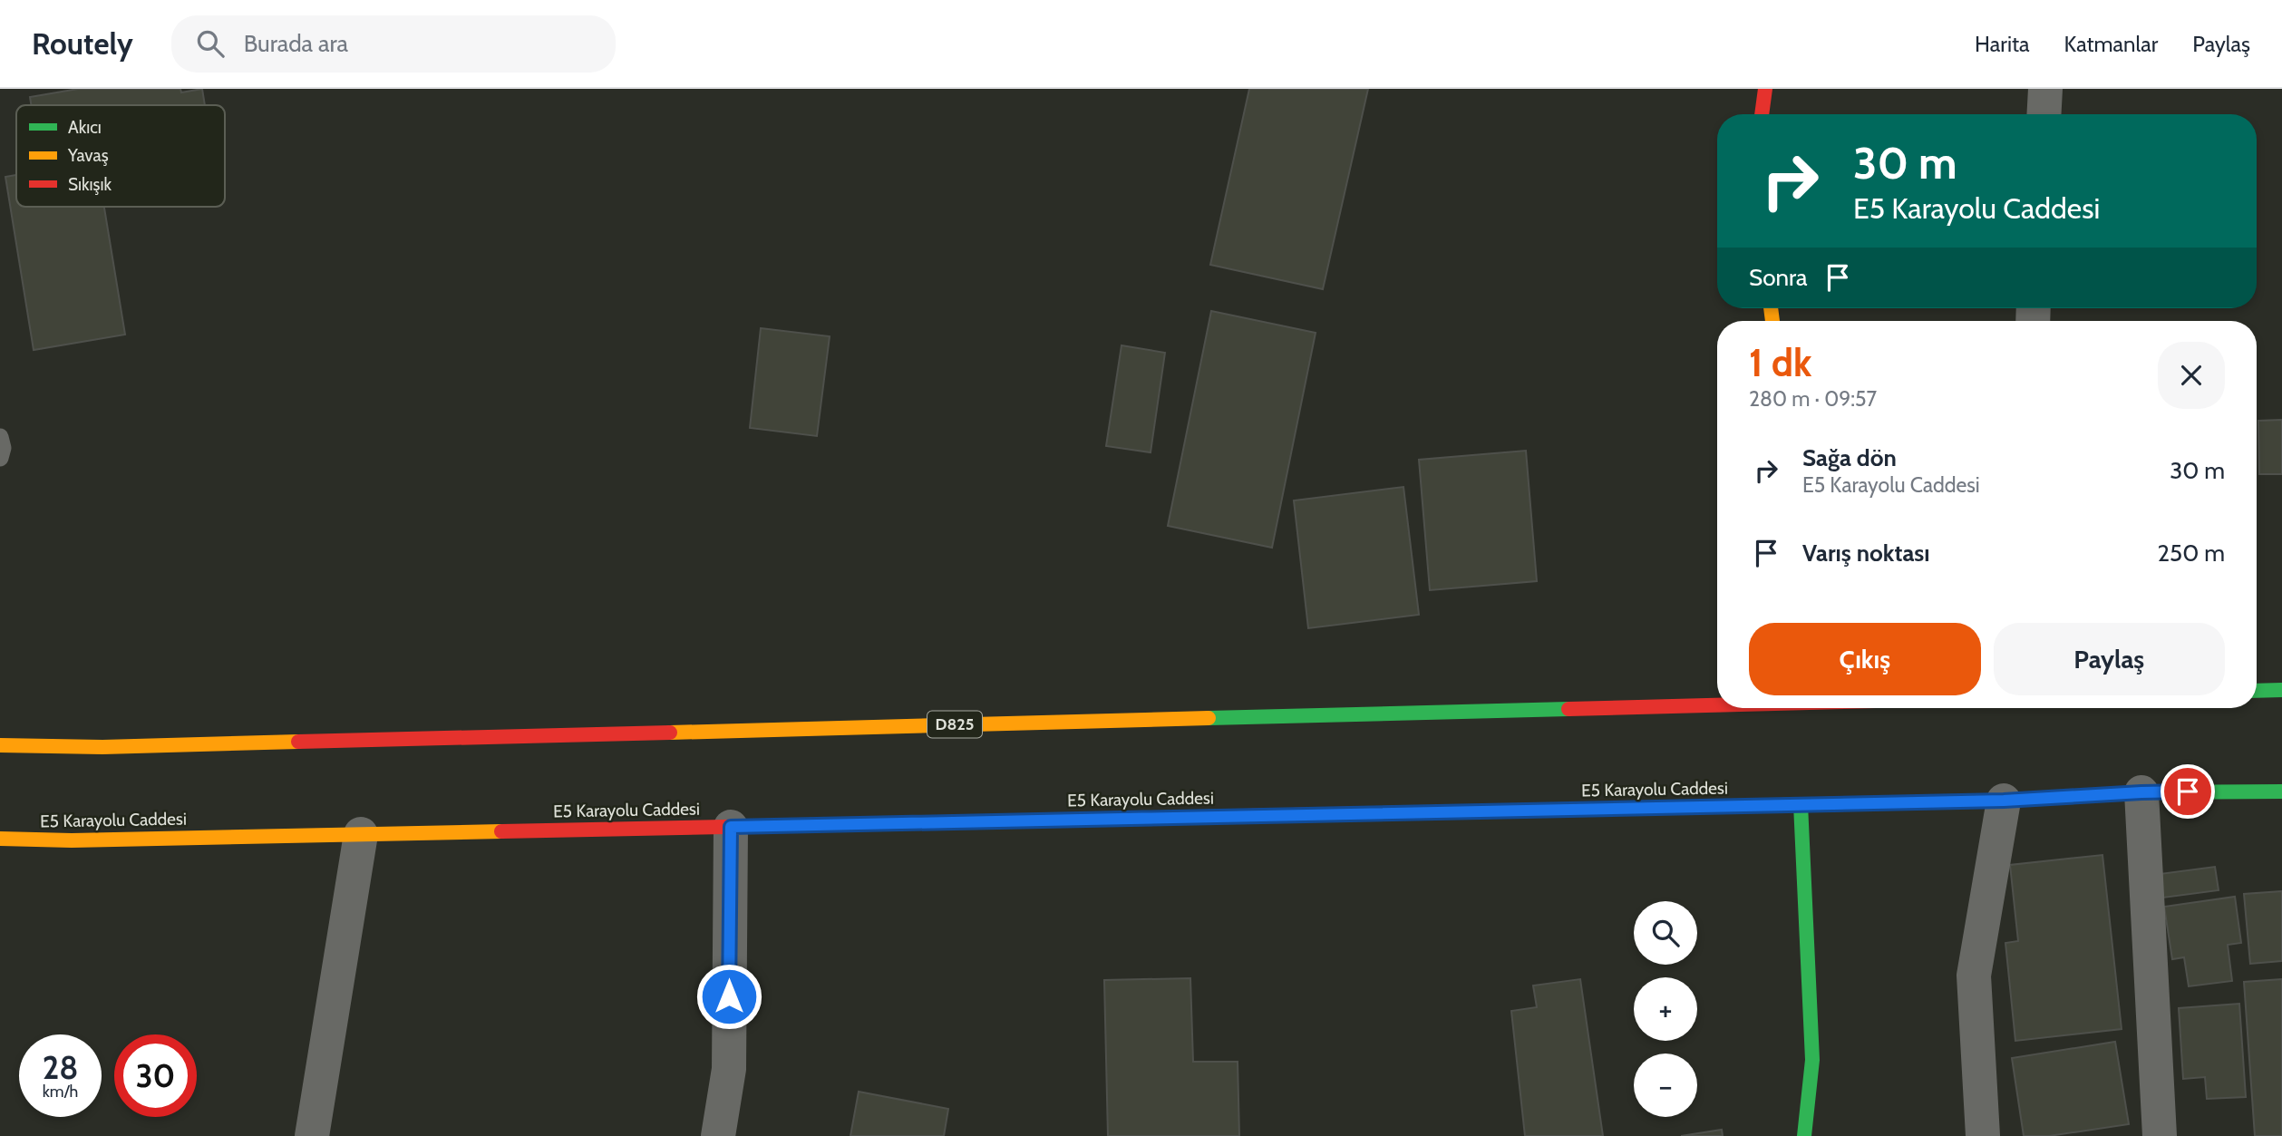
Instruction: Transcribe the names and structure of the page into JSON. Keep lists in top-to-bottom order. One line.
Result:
{"streets":{"main road":["D825","E5 Karayolu Caddesi"]},"legend":["Akıcı","Yavaş","Sıkışık"],"page":{"header":"Routely","search":"Burada ara","nav":["Harita","Katmanlar","Paylaş"],"turn":["30 m","E5 Karayolu Caddesi"],"then":"Sonra","heading":["1 dk","280 m · 09:57"],"list":[{"name":"Sağa dön","note":"E5 Karayolu Caddesi","value":"30 m"},{"name":"Varış noktası","value":"250 m"}],"buttons":["Çıkış","Paylaş"],"map_buttons":["+","−"],"speed":"28 km/h","limit":"30"}}
